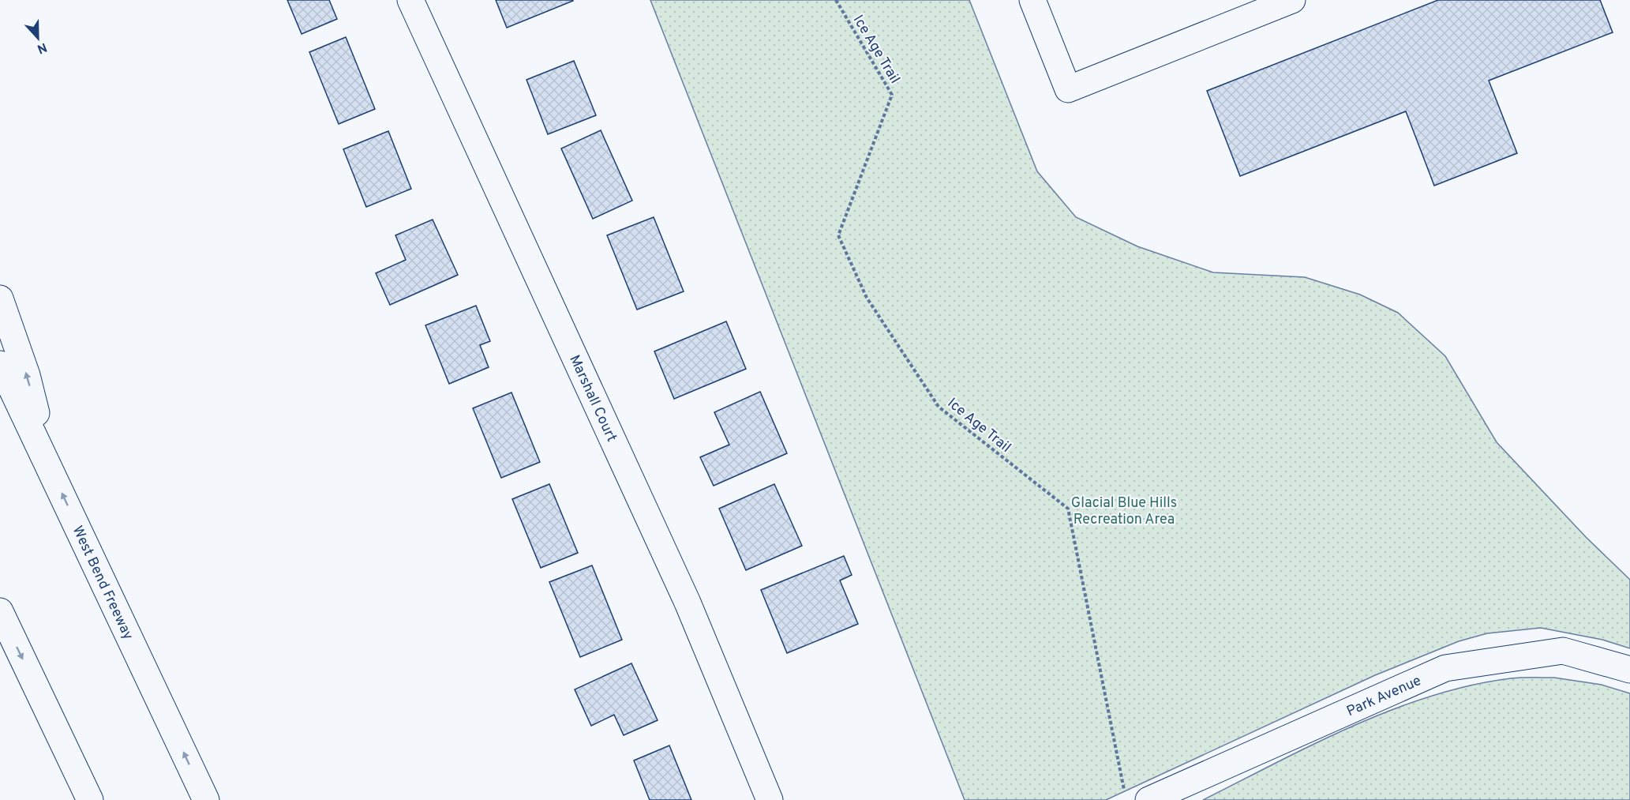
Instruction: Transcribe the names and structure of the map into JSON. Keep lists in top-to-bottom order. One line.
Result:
{"streets":{"main road":["Marshall Court","West Bend Freeway","Park Avenue"],"path":["Ice Age Trail"]},"crossings":[["Ice Age Trail","Park Avenue"]],"parks":["Glacial Blue Hills Recreation Area"],"north":"bottom"}
